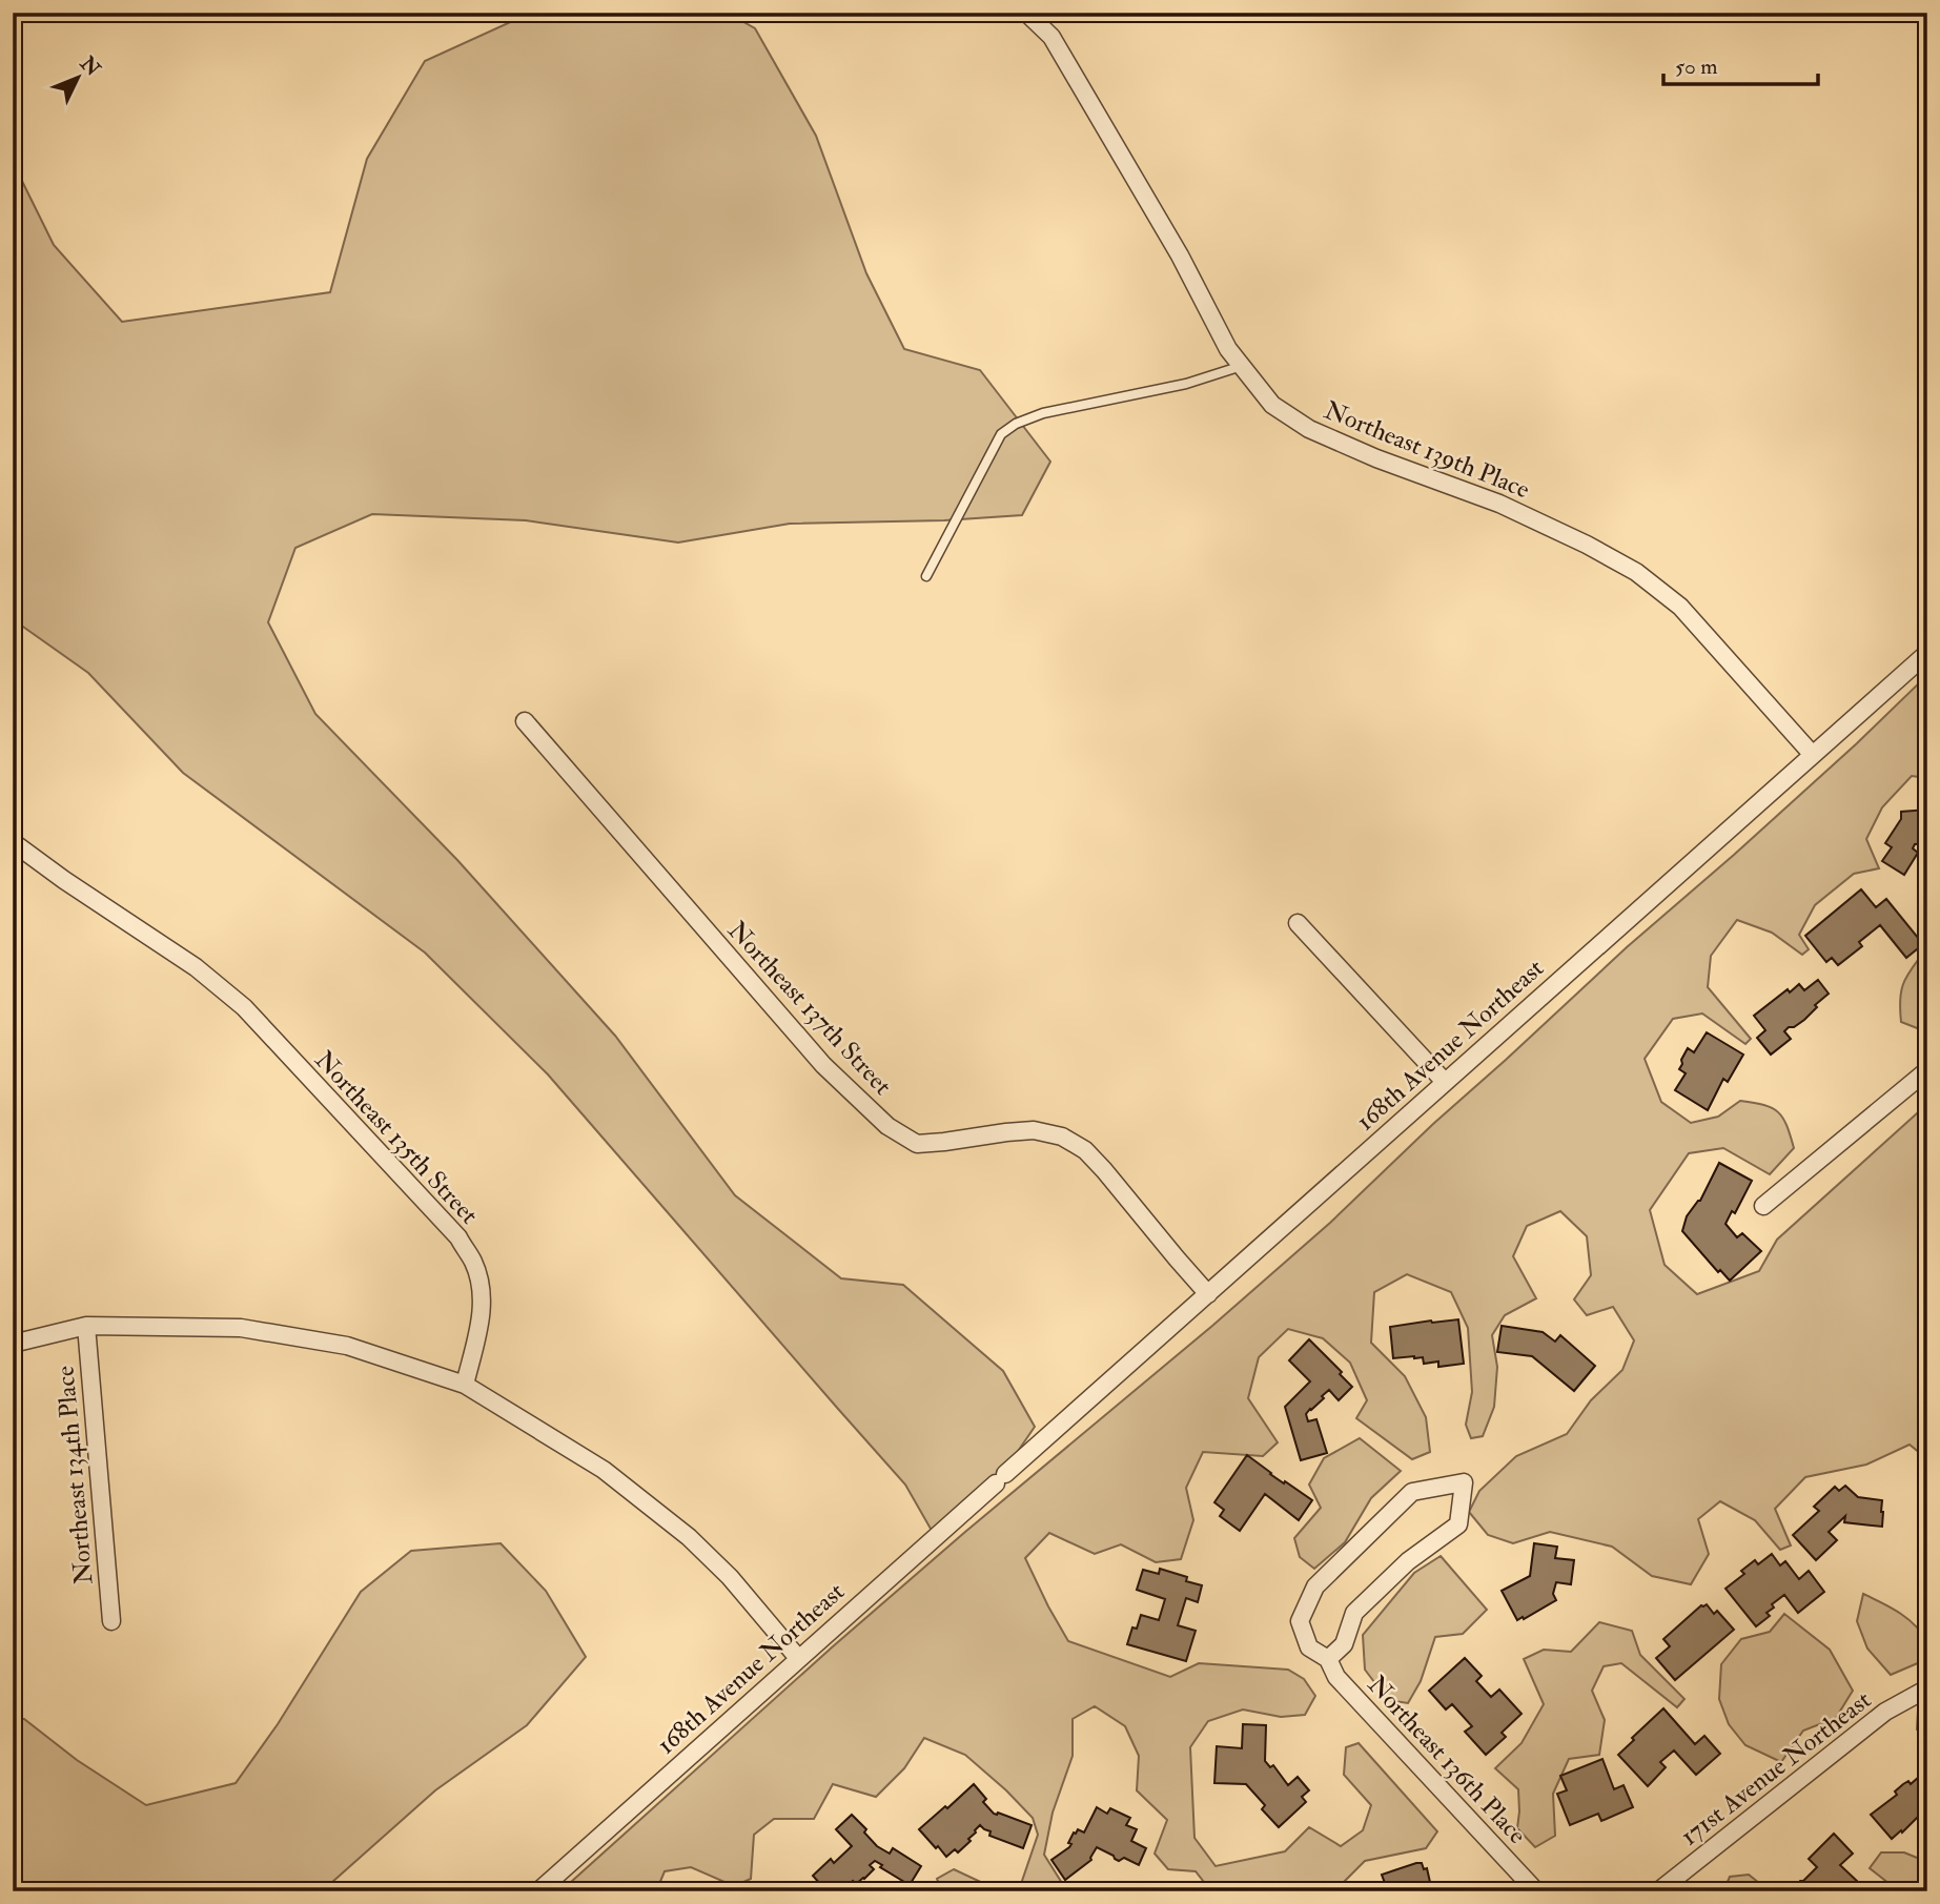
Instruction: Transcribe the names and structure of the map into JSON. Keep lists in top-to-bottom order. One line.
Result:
{"streets":{"street":["Northeast 139th Place","Northeast 137th Street","168th Avenue Northeast","Northeast 135th Street","Northeast 134th Place","Northeast 136th Place","171st Avenue Northeast"]},"crossings":[["Northeast 139th Place","168th Avenue Northeast"],["Northeast 137th Street","168th Avenue Northeast"]],"scale_bar":"50 m","north":"top right"}
